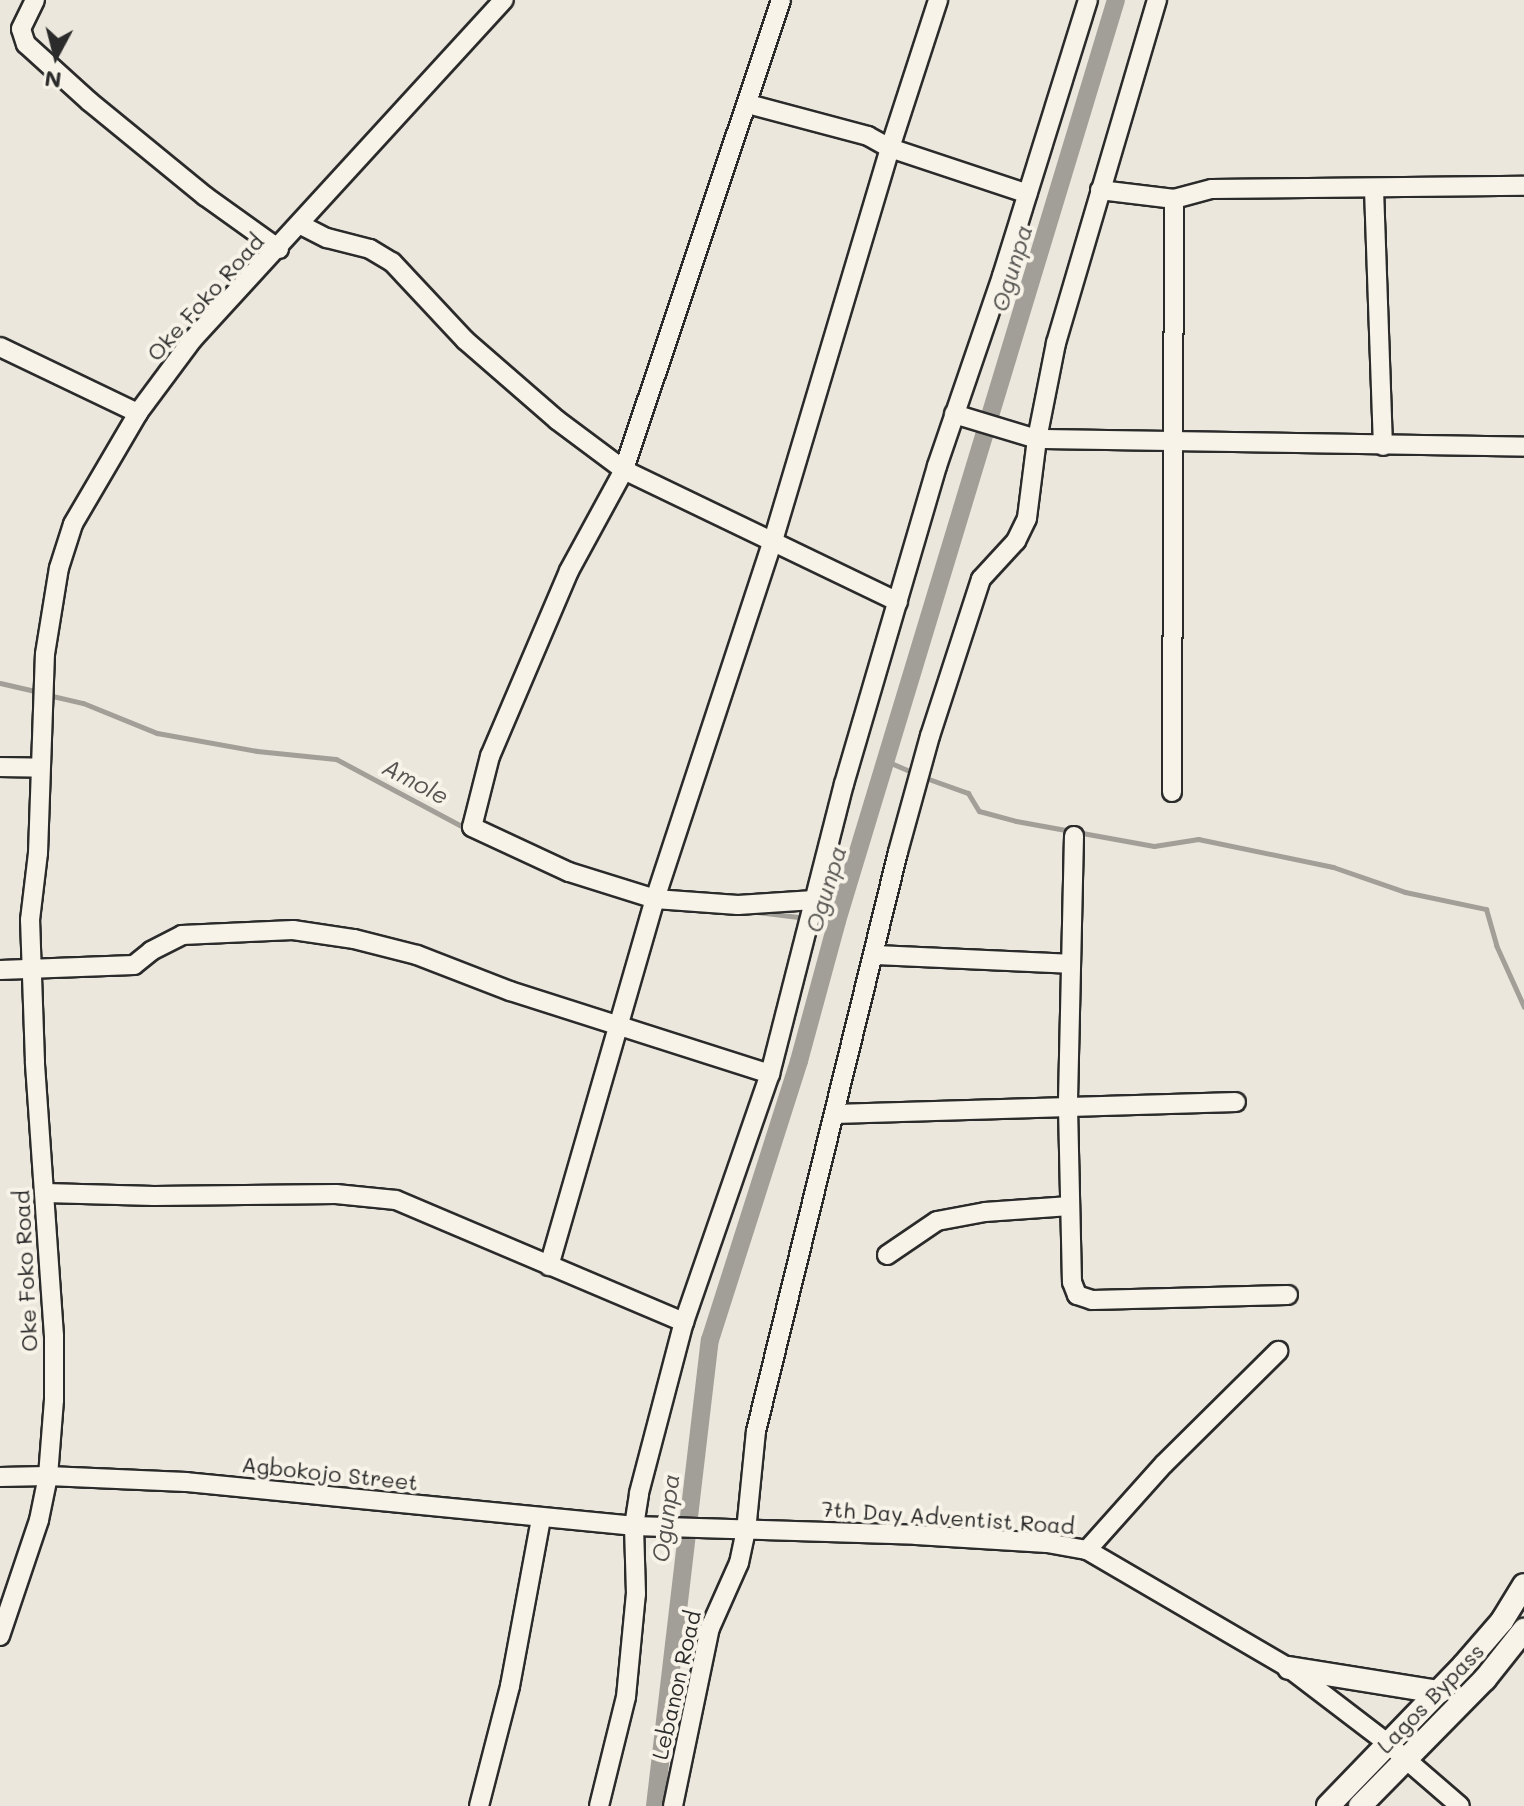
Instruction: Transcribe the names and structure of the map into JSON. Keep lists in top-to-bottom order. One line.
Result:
{"streets":{"main road":["Lagos Bypass"],"street":["Oke Foko Road","Agbokojo Street","7th Day Adventist Road","Lebanon Road"]},"crossings":[["Oke Foko Road","Agbokojo Street"],["Agbokojo Street","7th Day Adventist Road"],["7th Day Adventist Road","Lebanon Road"],["7th Day Adventist Road","Lagos Bypass"]],"water":["Ogunpa","Amole"],"north":"bottom"}
